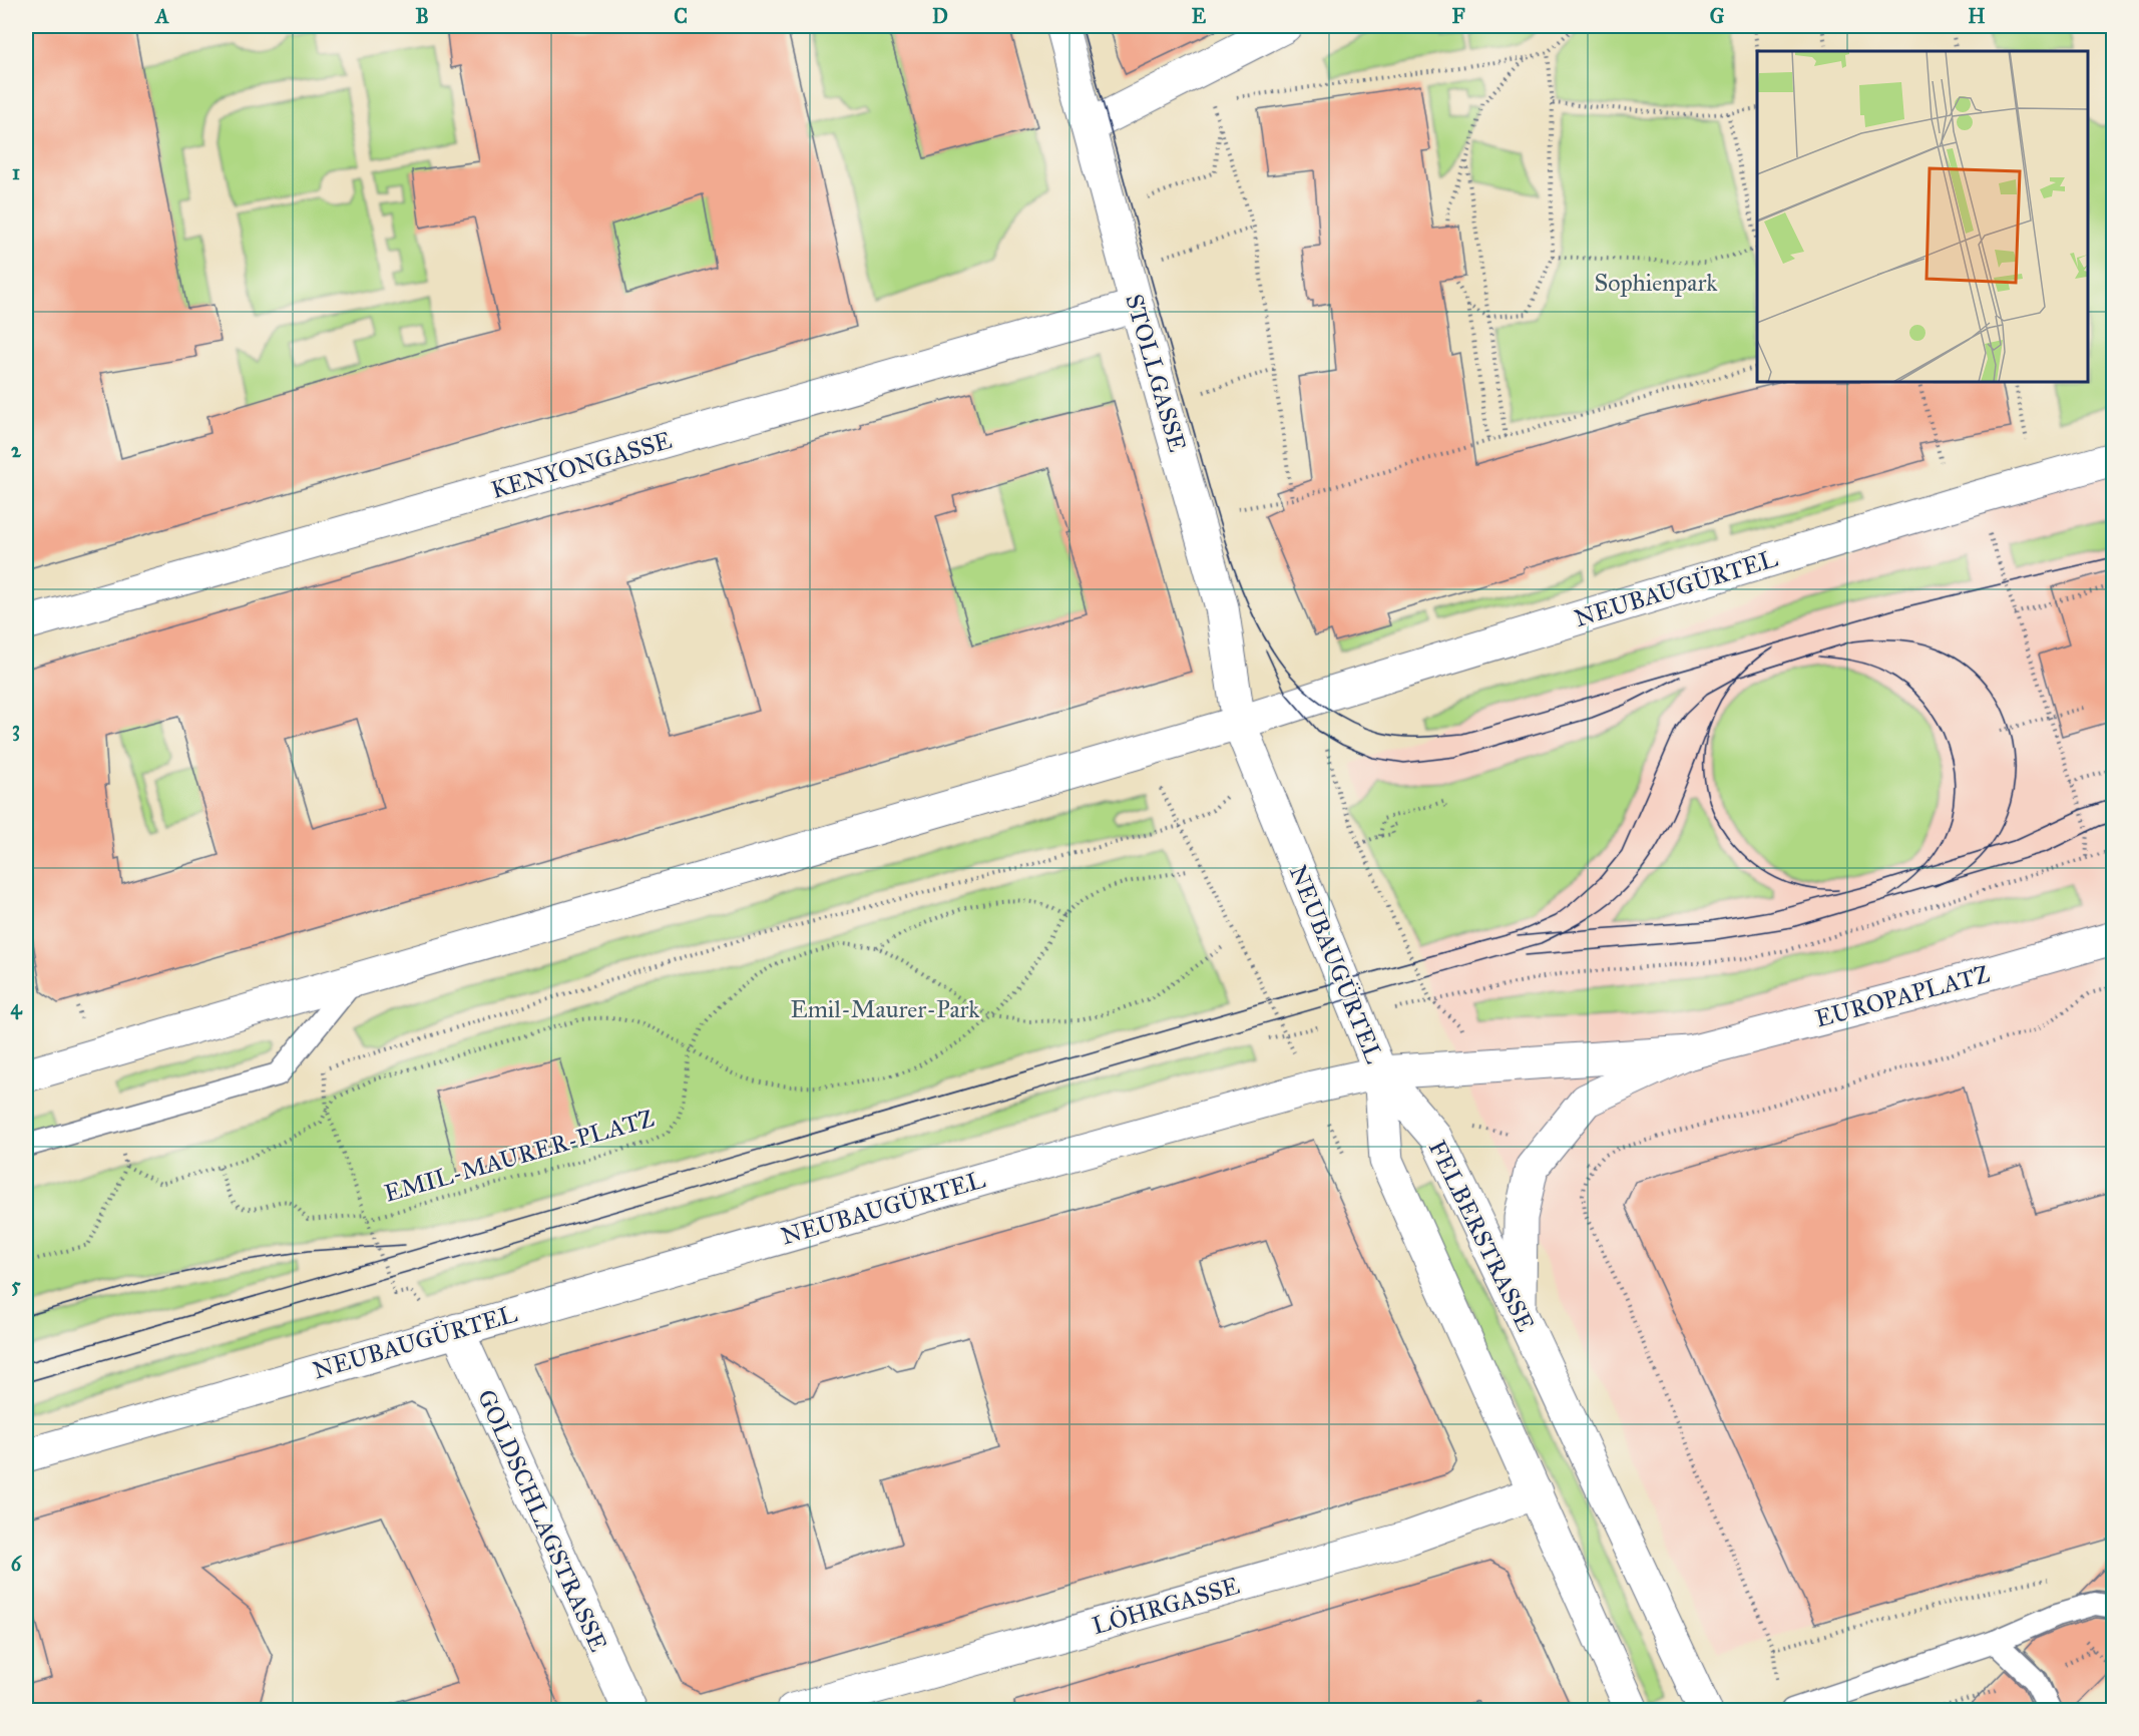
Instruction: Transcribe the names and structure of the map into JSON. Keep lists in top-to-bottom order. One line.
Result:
{"streets":{"main road":["STOLLGASSE","KENYONGASSE","NEUBAUGÜRTEL","EUROPAPLATZ","FELBERSTRASSE","GOLDSCHLAGSTRASSE","LÖHRGASSE"],"path":["EMIL-MAURER-PLATZ"]},"crossings":[["STOLLGASSE","KENYONGASSE"],["STOLLGASSE","NEUBAUGÜRTEL"],["NEUBAUGÜRTEL","EUROPAPLATZ"],["NEUBAUGÜRTEL","EMIL-MAURER-PLATZ"],["NEUBAUGÜRTEL","FELBERSTRASSE"],["NEUBAUGÜRTEL","GOLDSCHLAGSTRASSE"],["EUROPAPLATZ","FELBERSTRASSE"],["EMIL-MAURER-PLATZ","GOLDSCHLAGSTRASSE"]],"parks":["Sophienpark","Emil-Maurer-Park"],"grid":{"columns":["A","B","C","D","E","F","G","H"],"rows":["1","2","3","4","5","6"]}}
